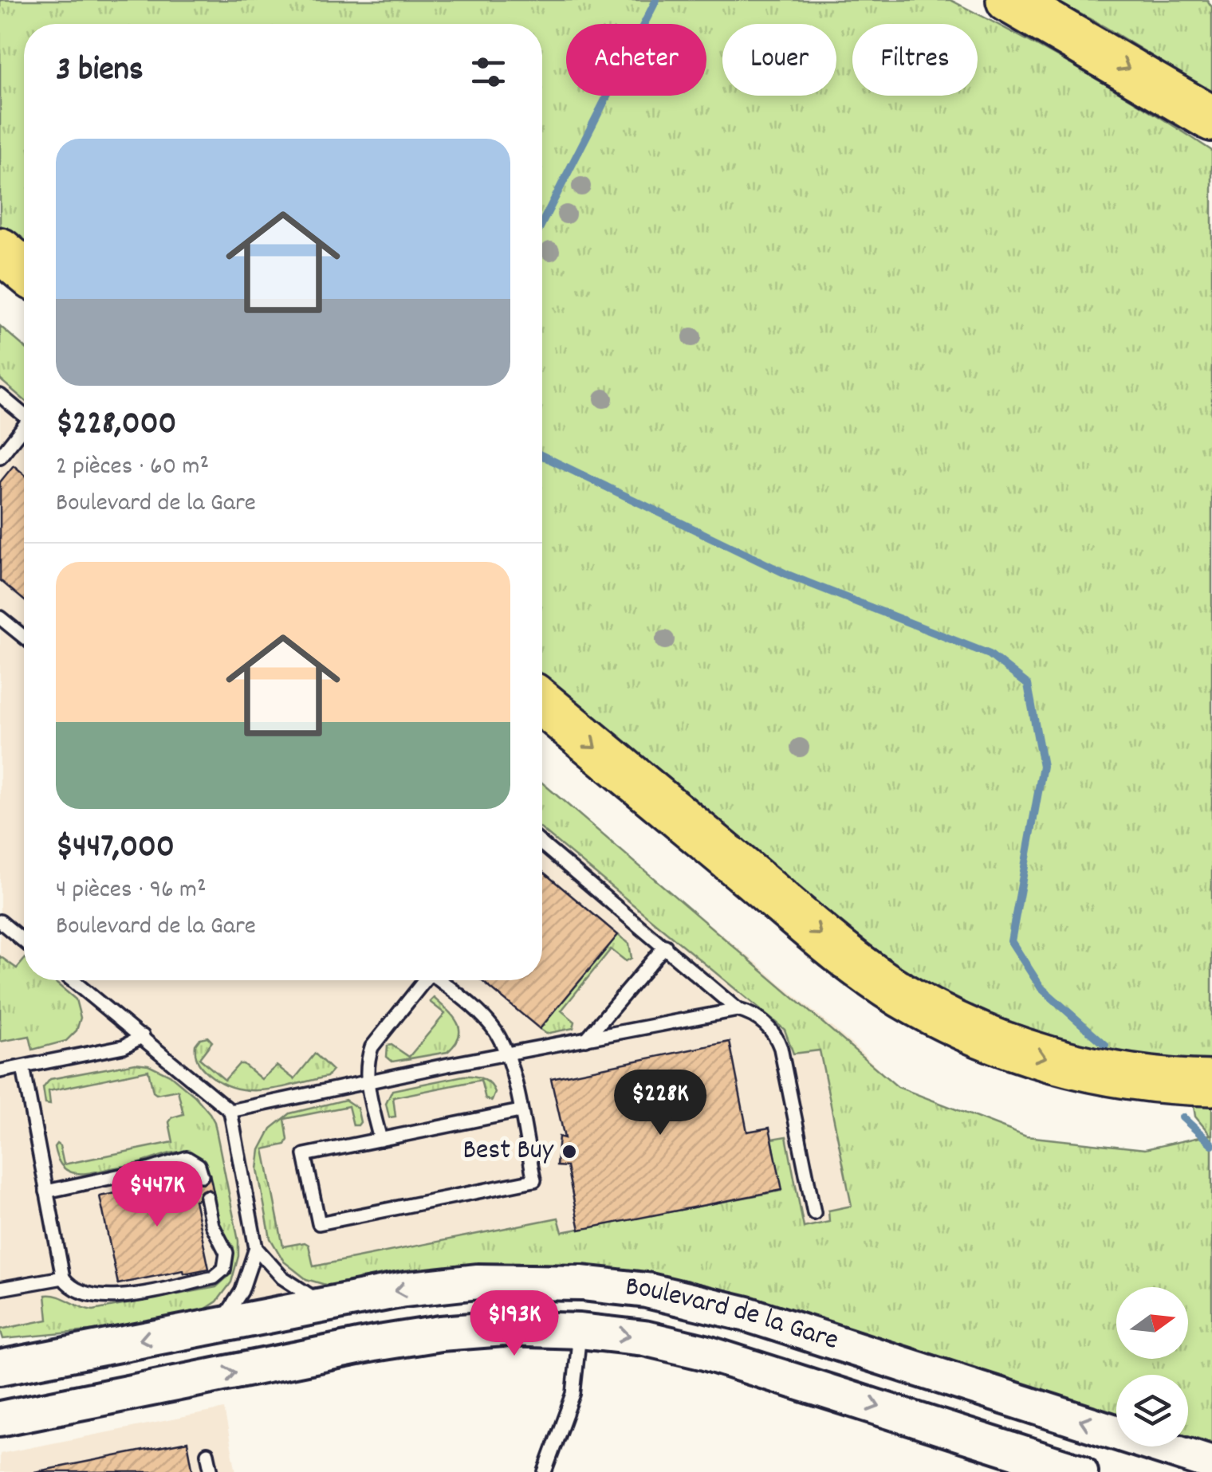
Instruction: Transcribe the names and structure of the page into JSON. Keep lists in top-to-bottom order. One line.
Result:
{"streets":{"main road":["Boulevard de la Gare"]},"places":["Best Buy"],"north":"right","page":{"chip":["Acheter","Louer","Filtres"],"heading":"3 biens","list":[{"name":"$228,000","note":"2 pièces · 60 m² · Boulevard de la Gare"},{"name":"$447,000","note":"4 pièces · 96 m² · Boulevard de la Gare"}],"price":["$228K","$447K","$193K"]}}
